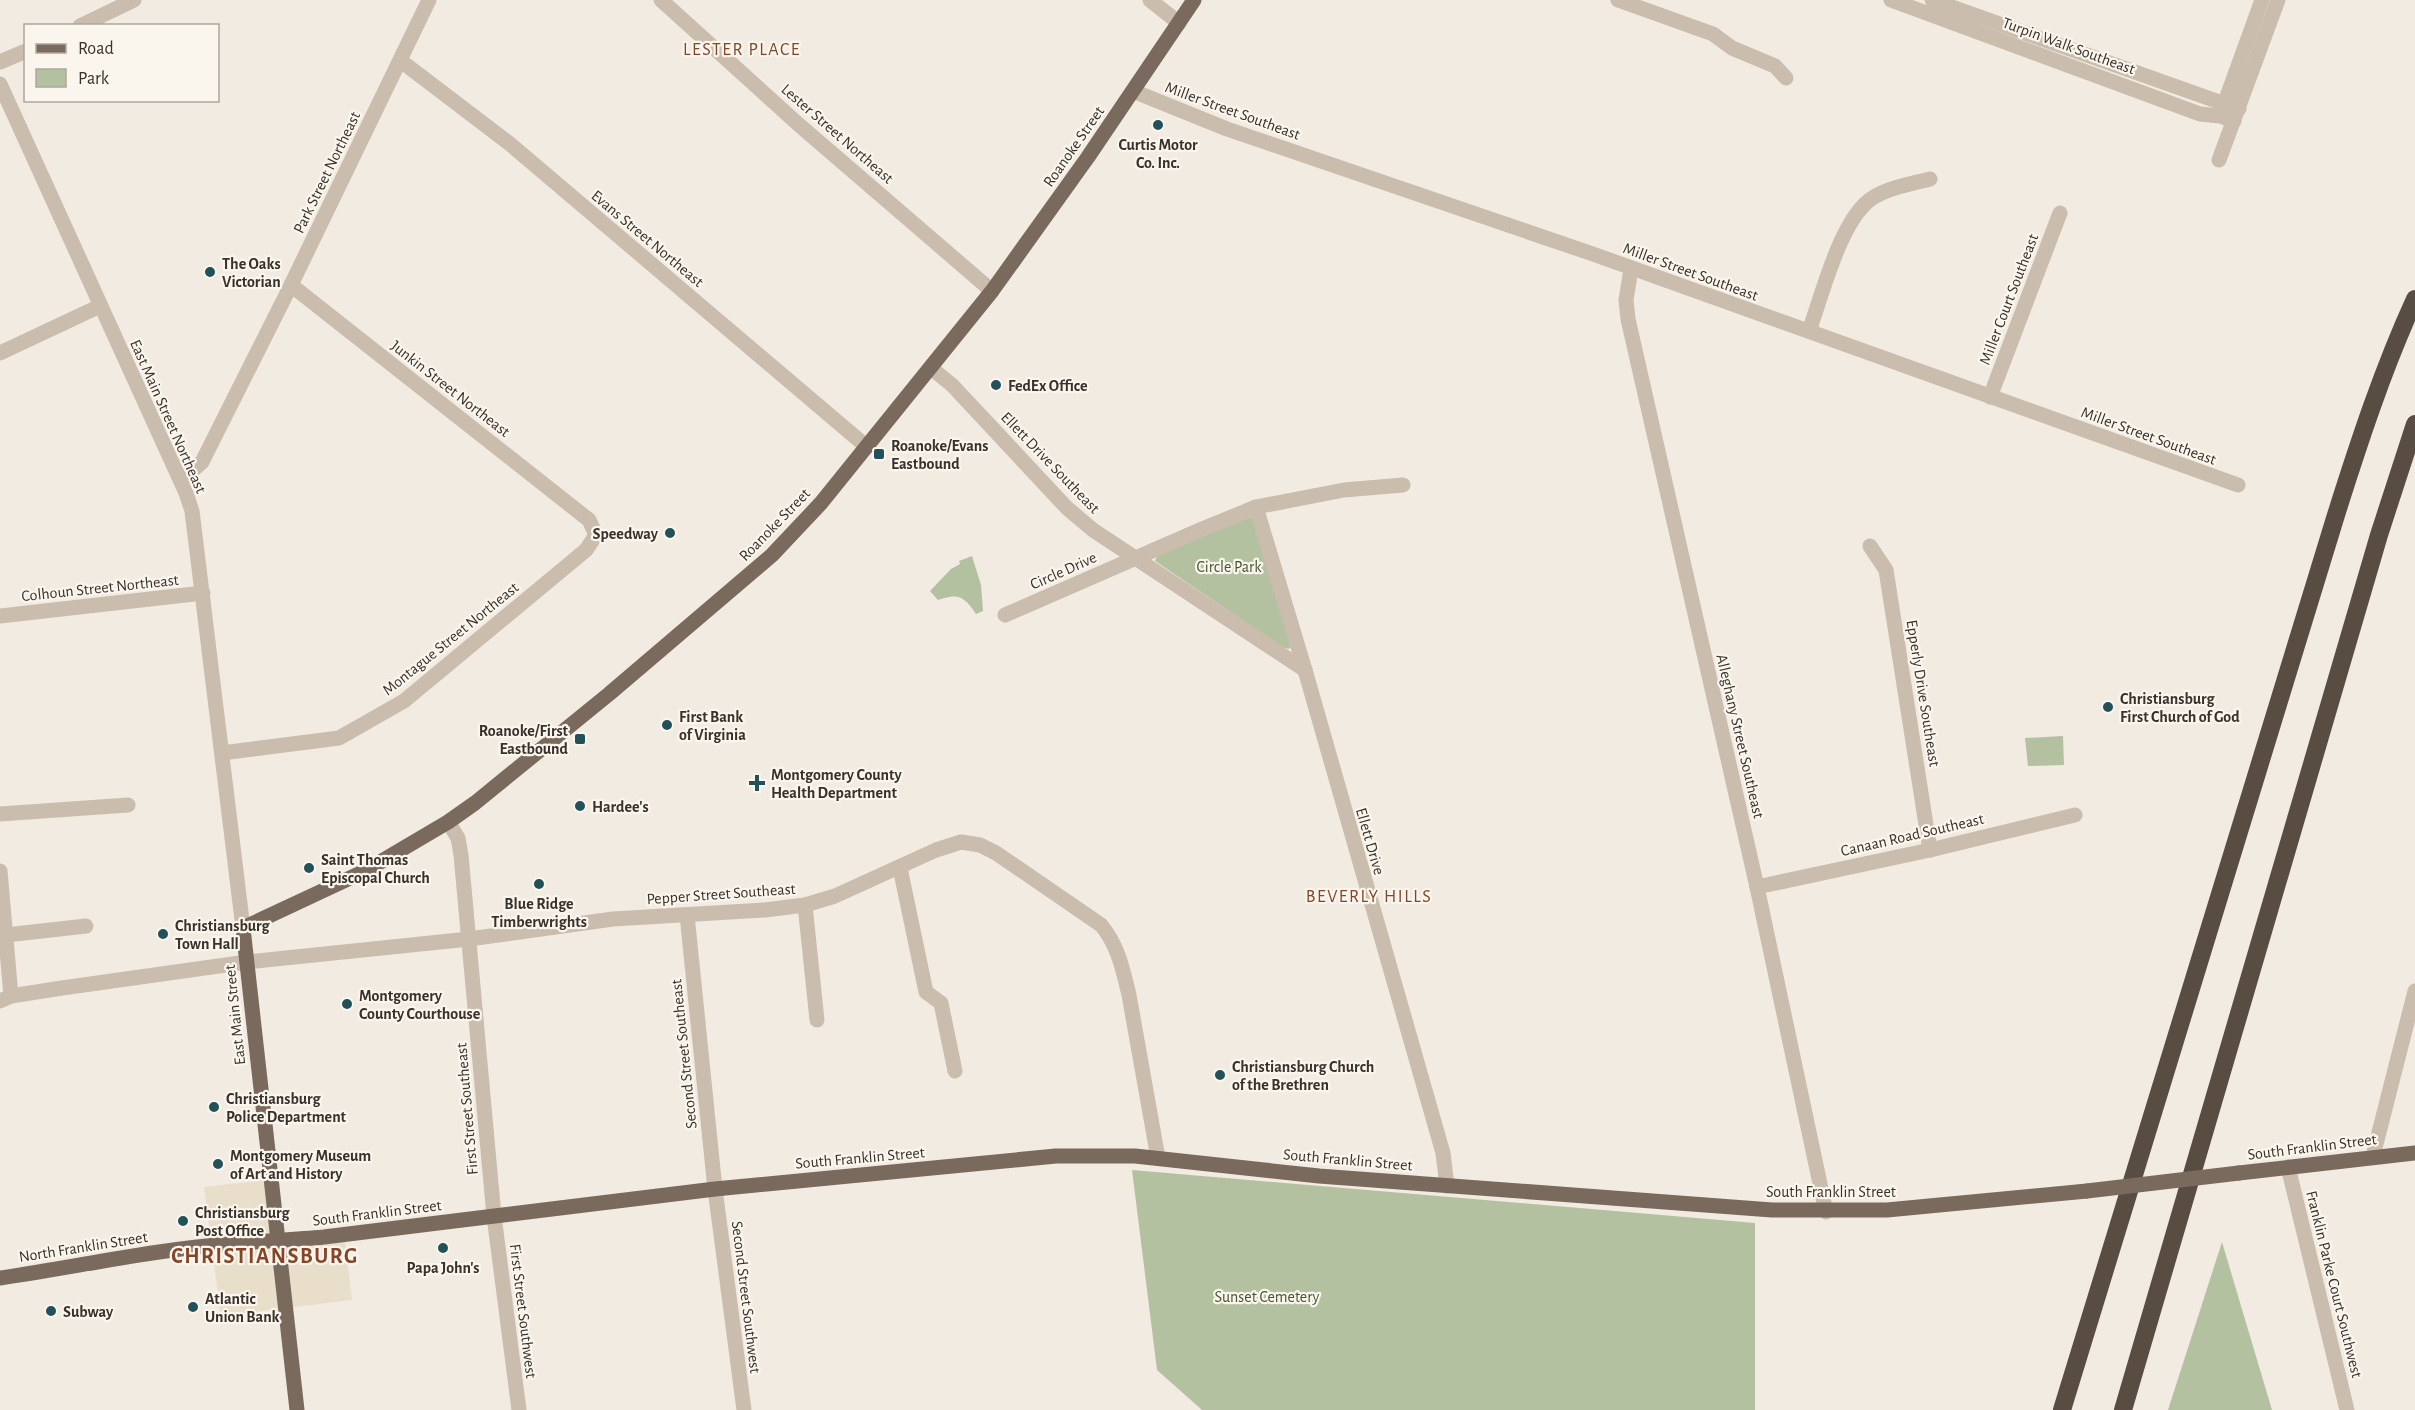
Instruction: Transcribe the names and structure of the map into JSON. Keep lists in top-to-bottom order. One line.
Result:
{"streets":{"main road":["Roanoke Street","East Main Street","South Franklin Street","North Franklin Street"],"street":["Turpin Walk Southeast","Miller Street Southeast","Lester Street Northeast","Park Street Northeast","Evans Street Northeast","Miller Court Southeast","Junkin Street Northeast","East Main Street Northeast","Ellett Drive Southeast","Circle Drive","Colhoun Street Northeast","Montague Street Northeast","Epperly Drive Southeast","Alleghany Street Southeast","Canaan Road Southeast","Ellett Drive","Pepper Street Southeast","Second Street Southeast","First Street Southeast","Franklin Parke Court Southwest","Second Street Southwest","First Street Southwest"]},"crossings":[["Miller Street Southeast","Roanoke Street"],["Miller Street Southeast","Miller Court Southeast"],["Miller Street Southeast","Alleghany Street Southeast"],["Lester Street Northeast","Roanoke Street"],["Roanoke Street","Evans Street Northeast"],["Roanoke Street","East Main Street Northeast"],["Roanoke Street","Ellett Drive Southeast"],["Roanoke Street","East Main Street"],["Roanoke Street","First Street Southeast"],["Park Street Northeast","Evans Street Northeast"],["Park Street Northeast","Junkin Street Northeast"],["Park Street Northeast","East Main Street Northeast"],["Junkin Street Northeast","Montague Street Northeast"],["East Main Street Northeast","Colhoun Street Northeast"],["East Main Street Northeast","Montague Street Northeast"],["East Main Street Northeast","East Main Street"],["Ellett Drive Southeast","Circle Drive"],["Ellett Drive Southeast","Ellett Drive"],["Circle Drive","Ellett Drive"],["Epperly Drive Southeast","Canaan Road Southeast"],["Alleghany Street Southeast","Canaan Road Southeast"],["Alleghany Street Southeast","South Franklin Street"],["Ellett Drive","South Franklin Street"],["Pepper Street Southeast","East Main Street"],["Pepper Street Southeast","Second Street Southeast"],["Pepper Street Southeast","First Street Southeast"],["Pepper Street Southeast","South Franklin Street"],["East Main Street","South Franklin Street"],["East Main Street","North Franklin Street"],["Second Street Southeast","South Franklin Street"],["Second Street Southeast","Second Street Southwest"],["First Street Southeast","South Franklin Street"],["First Street Southeast","First Street Southwest"],["South Franklin Street","North Franklin Street"],["South Franklin Street","Franklin Parke Court Southwest"],["South Franklin Street","Second Street Southwest"],["South Franklin Street","First Street Southwest"]],"districts":["LESTER PLACE","BEVERLY HILLS","CHRISTIANSBURG"],"parks":["Circle Park","Sunset Cemetery"],"places":{"other":["Curtis Motor Co. Inc.","The Oaks Victorian","FedEx Office","Speedway","Christiansburg First Church of God","First Bank of Virginia","Hardee's","Saint Thomas Episcopal Church","Blue Ridge Timberwrights","Christiansburg Town Hall","Montgomery County Courthouse","Christiansburg Church of the Brethren","Christiansburg Police Department","Montgomery Museum of Art and History","Christiansburg Post Office","Papa John's","Atlantic Union Bank","Subway"],"transit":["Roanoke/Evans Eastbound","Roanoke/First Eastbound"],"health":["Montgomery County Health Department"]},"legend":["Road","Park"]}
